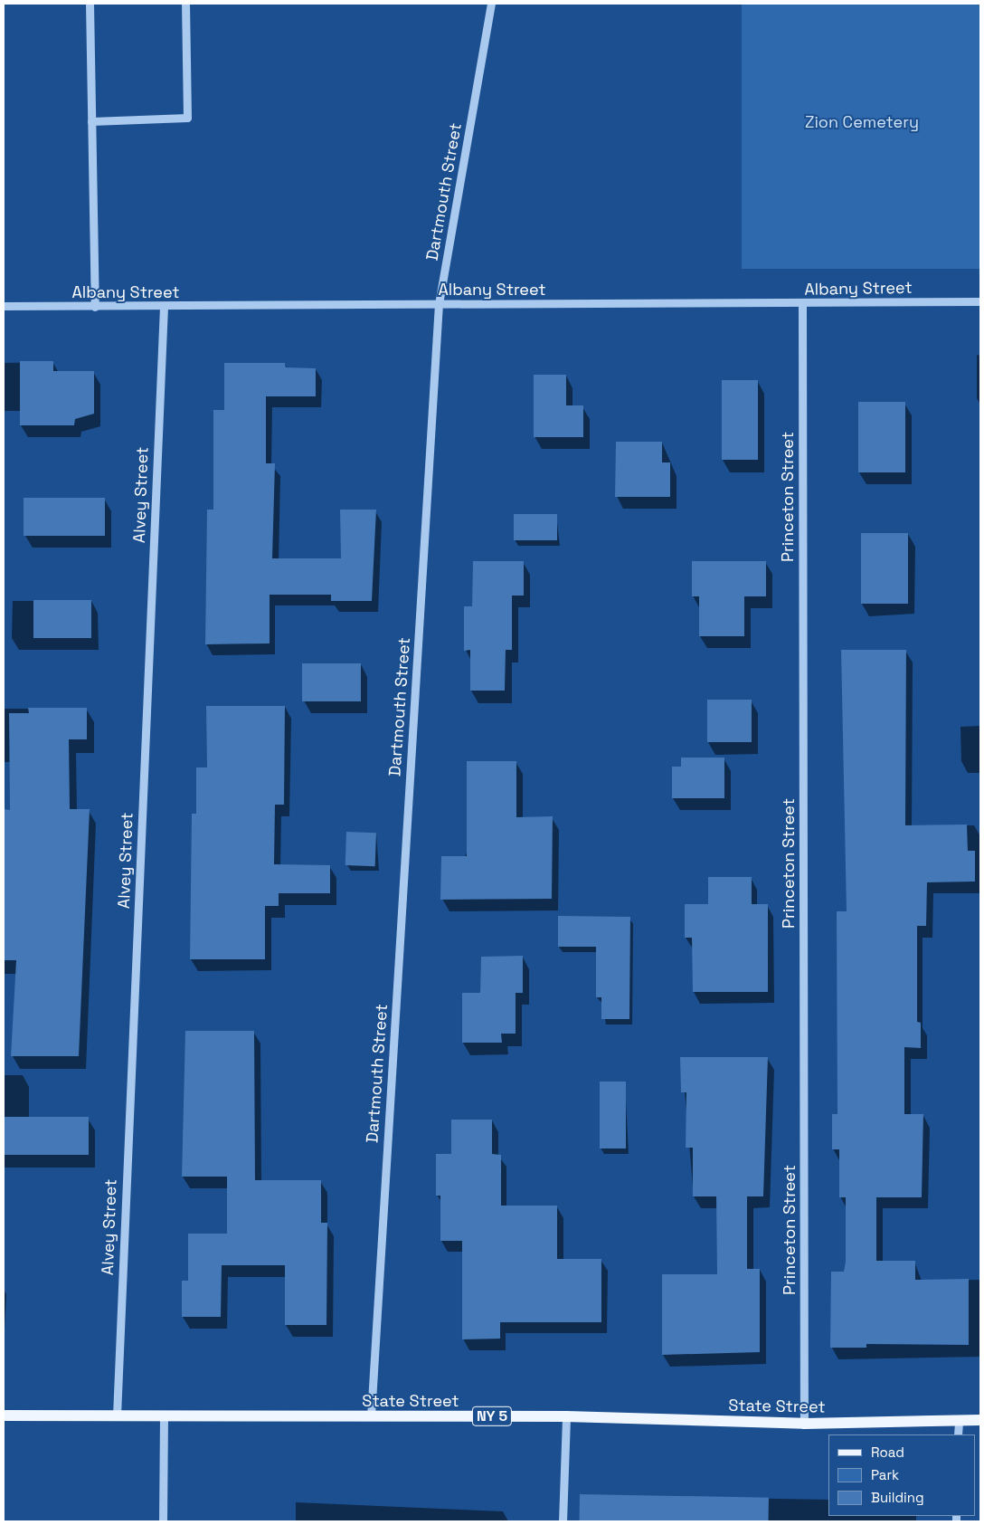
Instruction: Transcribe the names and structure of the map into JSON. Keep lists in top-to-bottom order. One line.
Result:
{"streets":{"main road":["State Street","NY 5"],"street":["Dartmouth Street","Albany Street","Alvey Street","Princeton Street"]},"crossings":[["Dartmouth Street","Albany Street"],["Dartmouth Street","State Street"],["Albany Street","Alvey Street"],["Albany Street","Princeton Street"],["Alvey Street","State Street"],["Princeton Street","State Street"]],"parks":["Zion Cemetery"],"legend":["Road","Park","Building"]}
